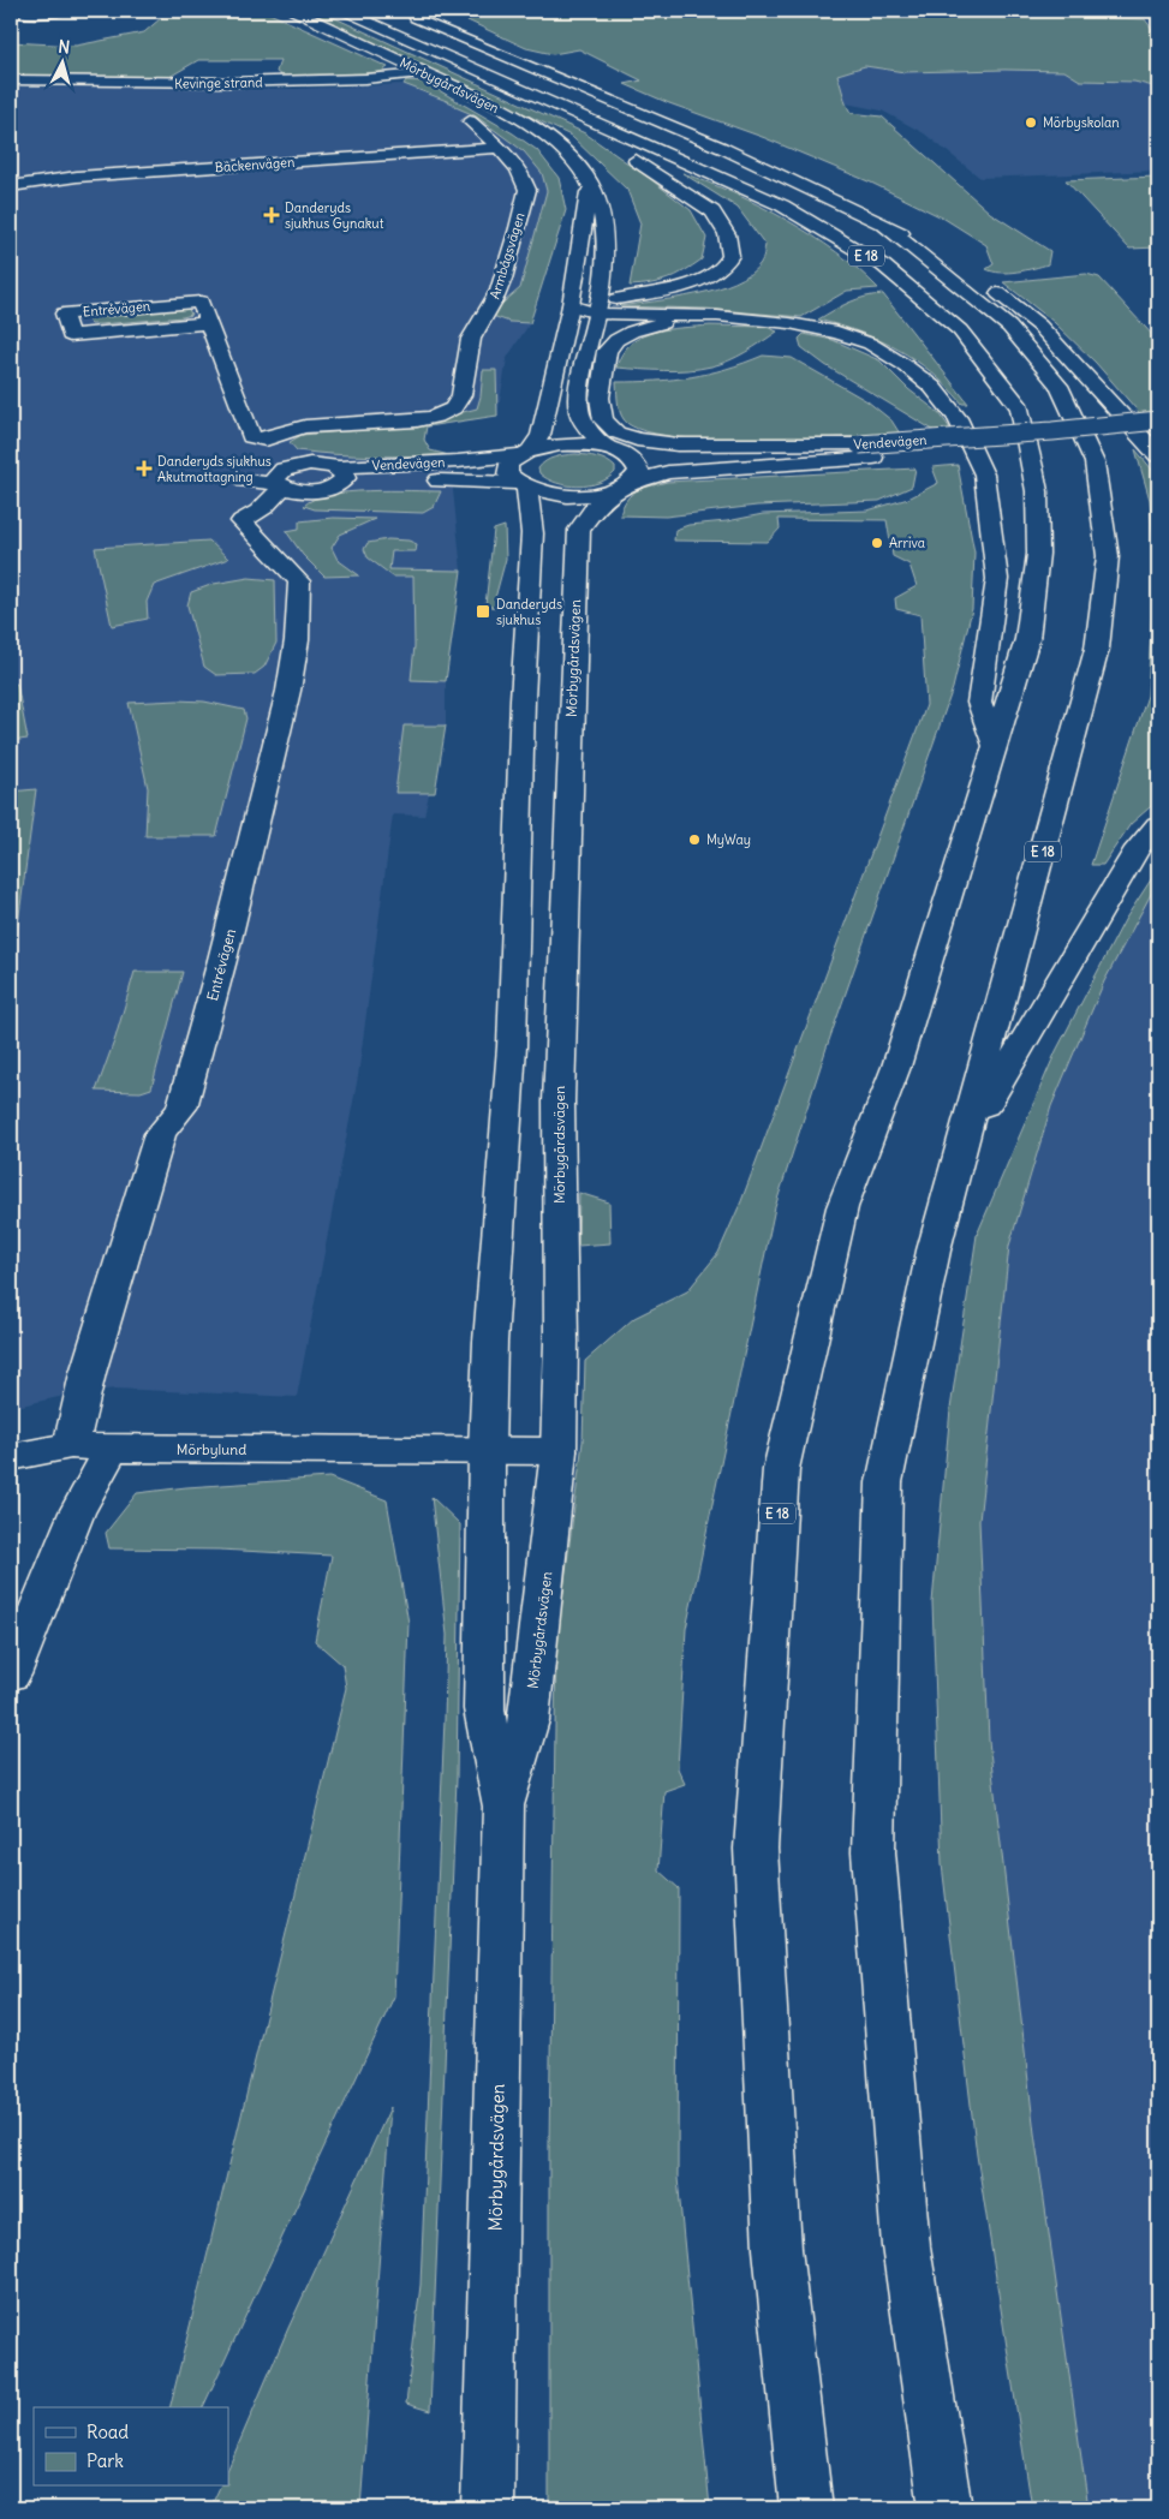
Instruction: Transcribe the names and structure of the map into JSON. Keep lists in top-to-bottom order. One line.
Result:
{"streets":{"main road":["Kevinge strand","Mörbygårdsvägen","Bäckenvägen","Armbågsvägen","E 18","Entrévägen","Vendevägen","Mörbylund"]},"crossings":[["Kevinge strand","Mörbygårdsvägen"],["Mörbygårdsvägen","Vendevägen"],["Mörbygårdsvägen","Mörbylund"],["Bäckenvägen","Armbågsvägen"],["Armbågsvägen","Entrévägen"],["Entrévägen","Mörbylund"]],"places":{"other":["Mörbyskolan","Arriva","MyWay"],"health":["Danderyds sjukhus Gynakut","Danderyds sjukhus Akutmottagning"],"transit":["Danderyds sjukhus"]},"legend":["Road","Park"],"north":"top"}
